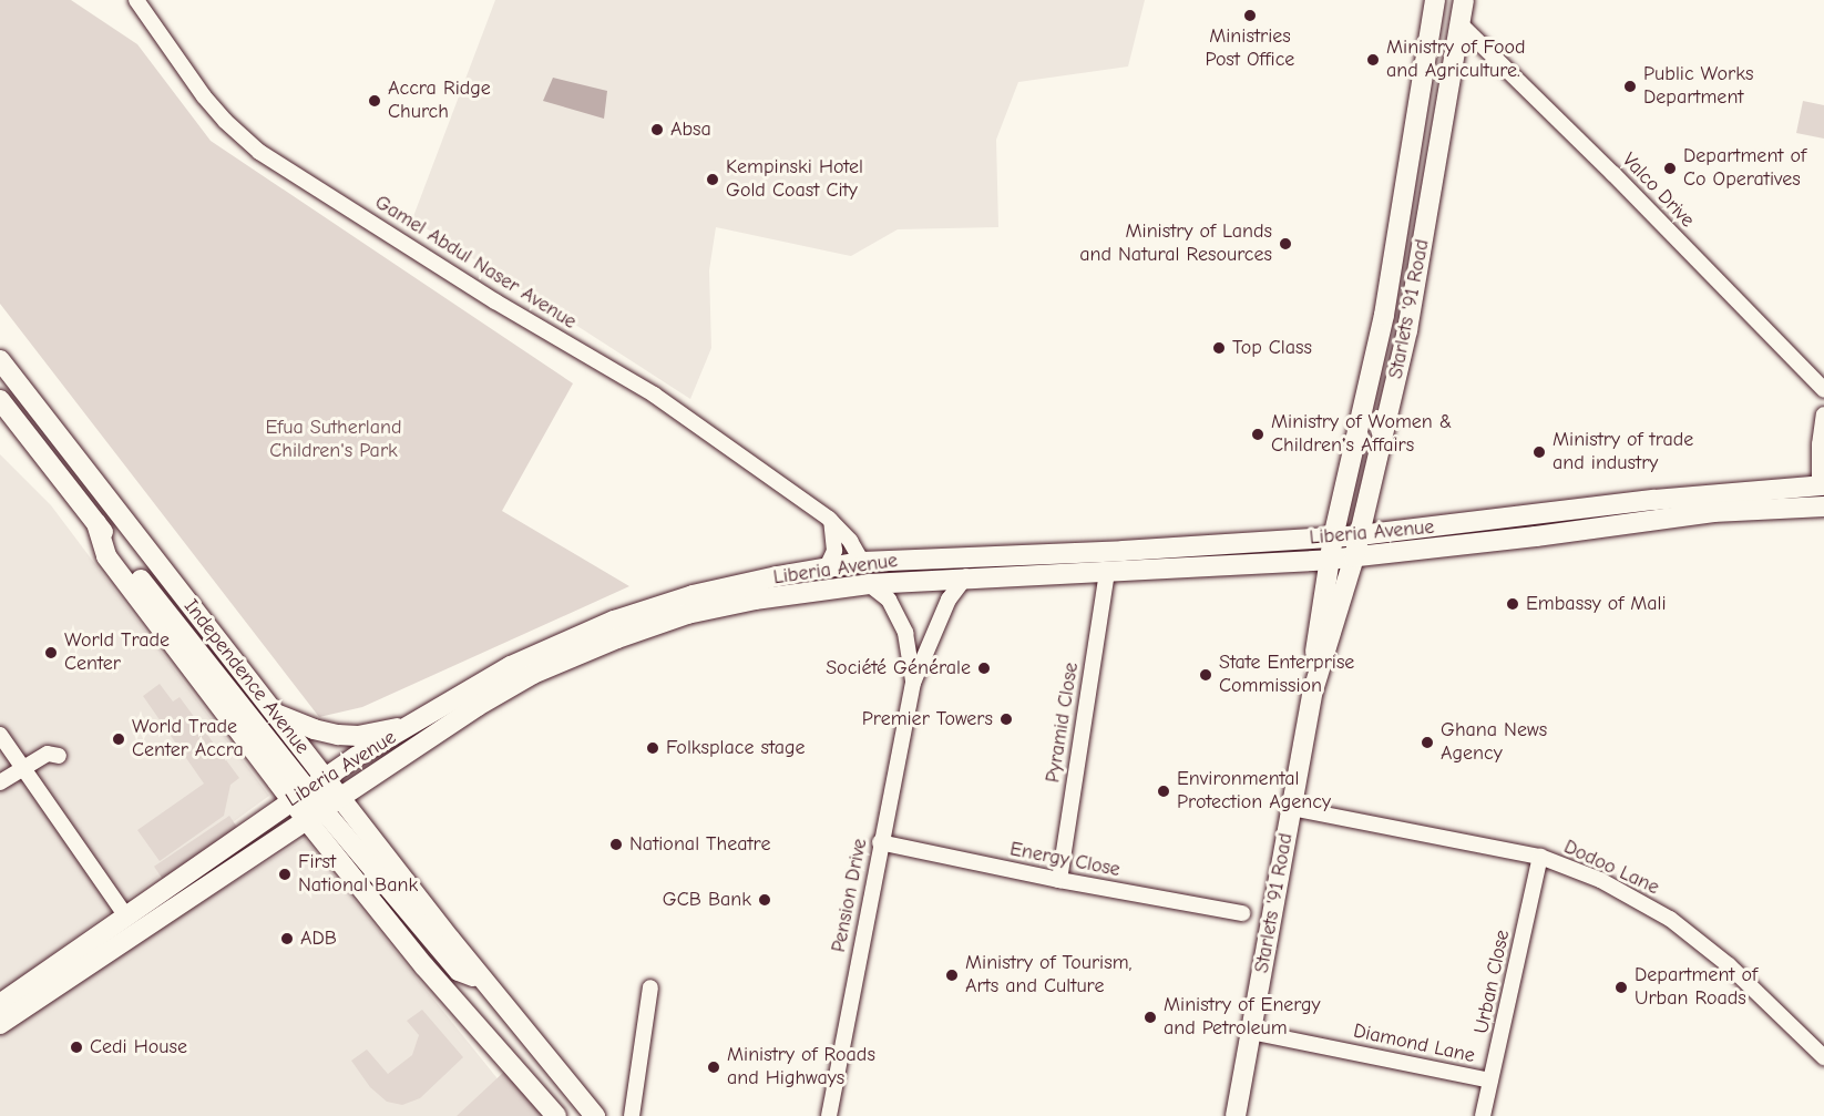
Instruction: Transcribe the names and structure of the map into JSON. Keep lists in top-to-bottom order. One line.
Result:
{"streets":{"main road":["Starlets '91 Road","Liberia Avenue","Independence Avenue"],"street":["Valco Drive","Gamel Abdul Naser Avenue","Pyramid Close","Energy Close","Dodoo Lane","Pension Drive","Urban Close","Diamond Lane"]},"crossings":[["Valco Drive","Starlets '91 Road"],["Gamel Abdul Naser Avenue","Liberia Avenue"],["Starlets '91 Road","Liberia Avenue"],["Starlets '91 Road","Dodoo Lane"],["Starlets '91 Road","Diamond Lane"],["Liberia Avenue","Independence Avenue"],["Liberia Avenue","Pyramid Close"],["Liberia Avenue","Pension Drive"],["Pyramid Close","Energy Close"],["Energy Close","Pension Drive"],["Dodoo Lane","Urban Close"],["Urban Close","Diamond Lane"]],"parks":["Efua Sutherland Children's Park"],"places":["Ministries Post Office","Ministry of Food and Agriculture.","Public Works Department","Accra Ridge Church","Absa","Department of Co Operatives","Kempinski Hotel Gold Coast City","Ministry of Lands and Natural Resources","Top Class","Ministry of Women & Children's Affairs","Ministry of trade and industry","Embassy of Mali","World Trade Center","Société Générale","State Enterprise Commission","Premier Towers","World Trade Center Accra","Ghana News Agency","Folksplace stage","Environmental Protection Agency","National Theatre","First National Bank","GCB Bank","ADB","Ministry of Tourism, Arts and Culture","Department of Urban Roads","Ministry of Energy and Petroleum","Cedi House","Ministry of Roads and Highways"]}
